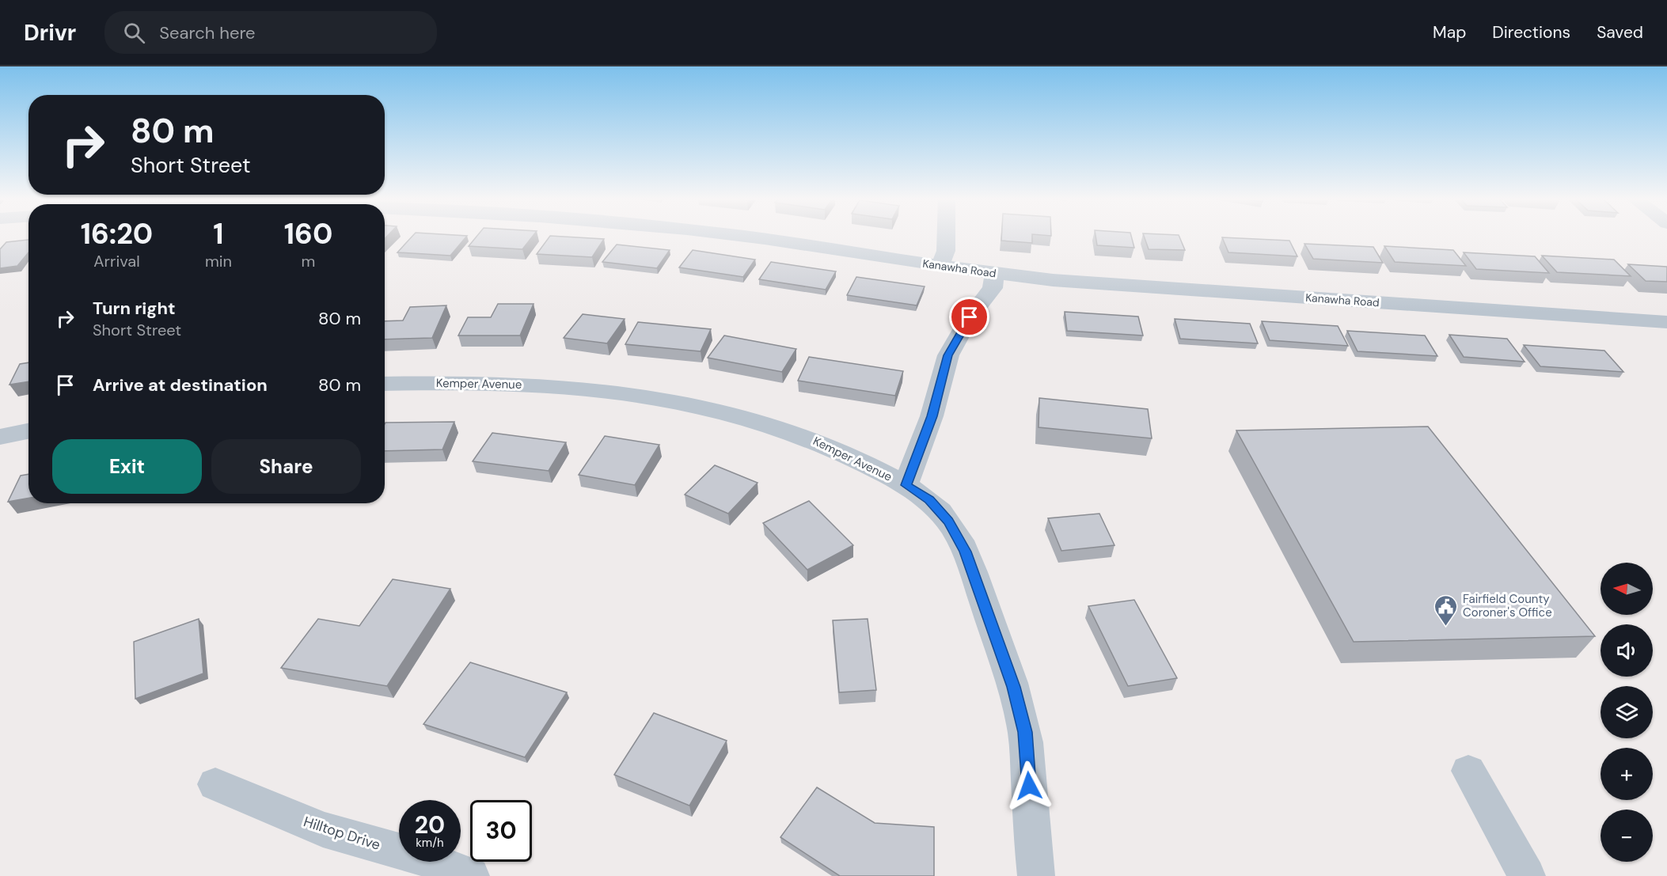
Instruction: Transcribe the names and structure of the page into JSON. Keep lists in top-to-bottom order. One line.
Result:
{"streets":{"street":["Kanawha Road","Kemper Avenue","Hilltop Drive"]},"places":{"public building":["Fairfield County Coroner's Office"]},"north":"left","page":{"header":"Drivr","search":"Search here","nav":["Map","Directions","Saved"],"turn":["80 m","Short Street"],"eta":["16:20","Arrival","1","min","160","m"],"list":[{"name":"Turn right","note":"Short Street","value":"80 m"},{"name":"Arrive at destination","value":"80 m"}],"buttons":["Exit","Share"],"map_buttons":["+","−"],"speed":"20 km/h","limit":"30"}}
